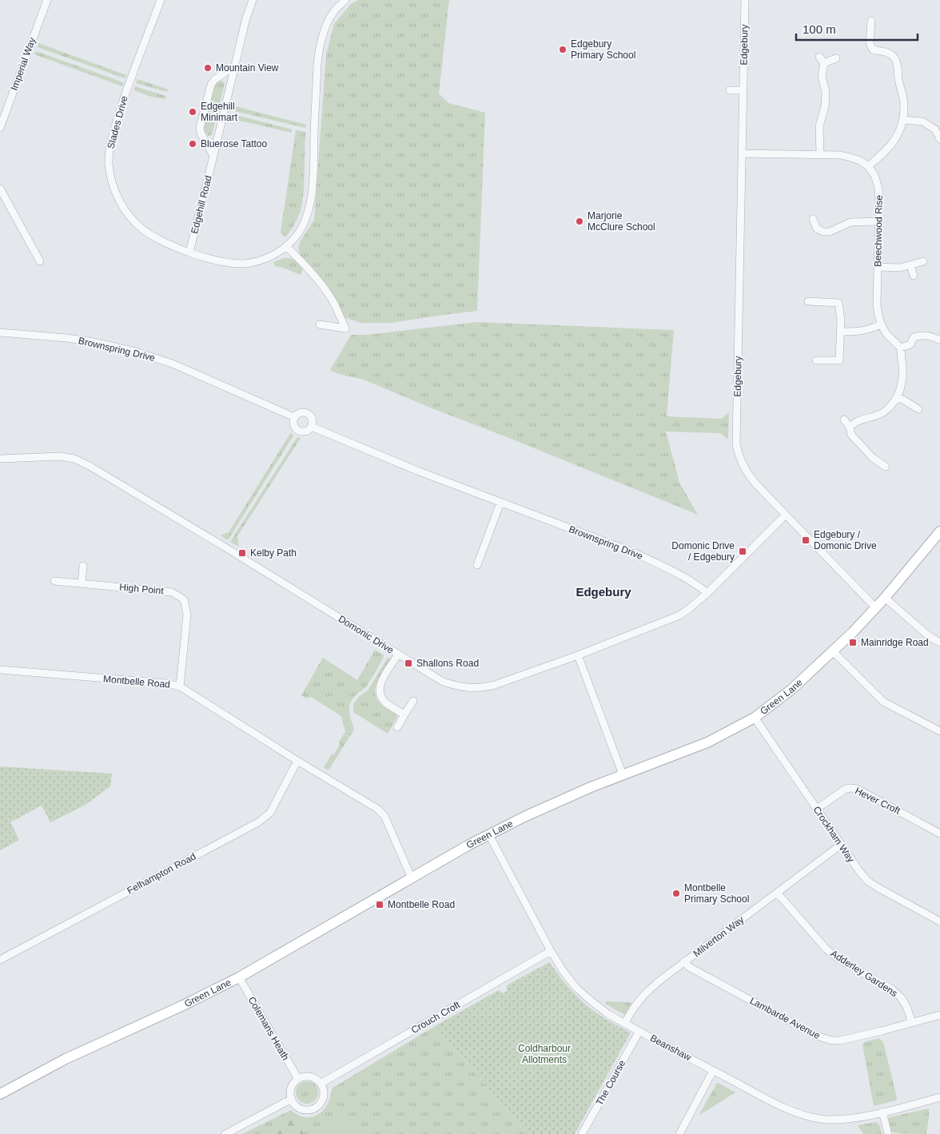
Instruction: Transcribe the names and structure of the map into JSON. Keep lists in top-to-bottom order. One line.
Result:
{"streets":{"main road":["Green Lane"],"street":["Edgebury","Imperial Way","Slades Drive","Edgehill Road","Beechwood Rise","Brownspring Drive","High Point","Domonic Drive","Montbelle Road","Hever Croft","Crockham Way","Felhampton Road","Milverton Way","Adderley Gardens","Crouch Croft","Lambarde Avenue","Colemans Heath","Beanshaw","The Course"]},"crossings":[["Edgebury","Domonic Drive"],["Edgebury","Green Lane"],["Slades Drive","Edgehill Road"],["Brownspring Drive","Domonic Drive"],["High Point","Montbelle Road"],["Montbelle Road","Green Lane"],["Montbelle Road","Felhampton Road"],["Green Lane","Crockham Way"],["Green Lane","Colemans Heath"],["Green Lane","Beanshaw"],["Hever Croft","Crockham Way"],["Crockham Way","Milverton Way"],["Milverton Way","Adderley Gardens"],["Milverton Way","Lambarde Avenue"],["Milverton Way","Beanshaw"],["Adderley Gardens","Lambarde Avenue"],["Crouch Croft","Colemans Heath"],["Crouch Croft","Beanshaw"],["Beanshaw","The Course"]],"districts":["Edgebury"],"parks":["Coldharbour Allotments"],"places":{"other":["Edgebury Primary School","Mountain View","Edgehill Minimart","Bluerose Tattoo","Marjorie McClure School","Montbelle Primary School"],"transit":["Edgebury / Domonic Drive","Domonic Drive / Edgebury","Kelby Path","Mainridge Road","Shallons Road","Montbelle Road"]},"scale_bar":"100 m"}
